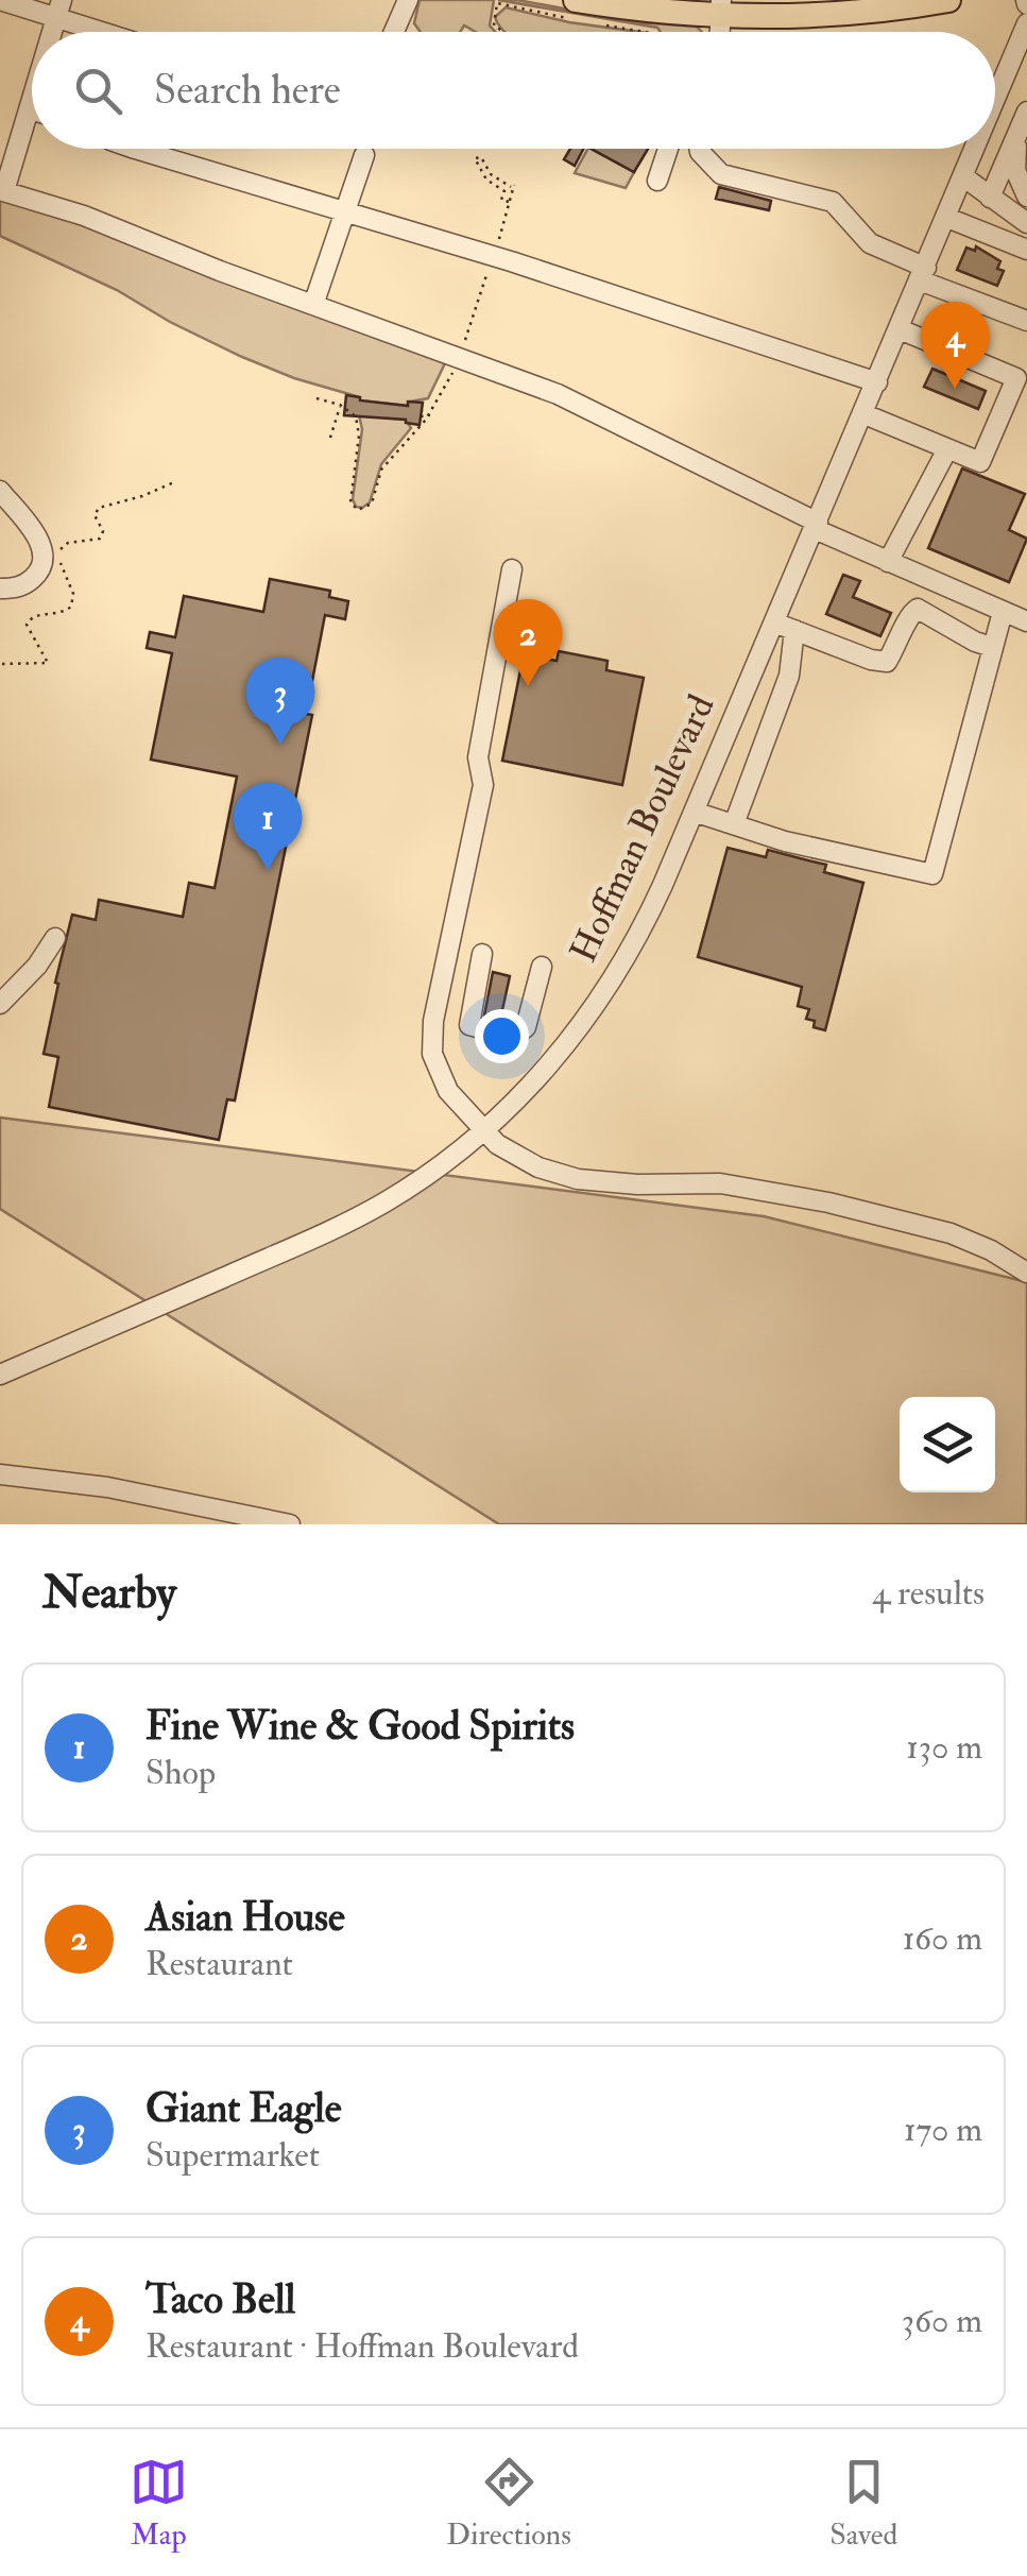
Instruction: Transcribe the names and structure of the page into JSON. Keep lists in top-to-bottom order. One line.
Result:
{"streets":{"street":["Hoffman Boulevard"]},"page":{"search":"Search here","pins":["4","2","3","1"],"heading":["Nearby","4 results"],"list":[{"mark":"1","name":"Fine Wine & Good Spirits","note":"Shop","value":"130 m"},{"mark":"2","name":"Asian House","note":"Restaurant","value":"160 m"},{"mark":"3","name":"Giant Eagle","note":"Supermarket","value":"170 m"},{"mark":"4","name":"Taco Bell","note":"Restaurant · Hoffman Boulevard","value":"360 m"}],"nav":["Map","Directions","Saved"]}}
